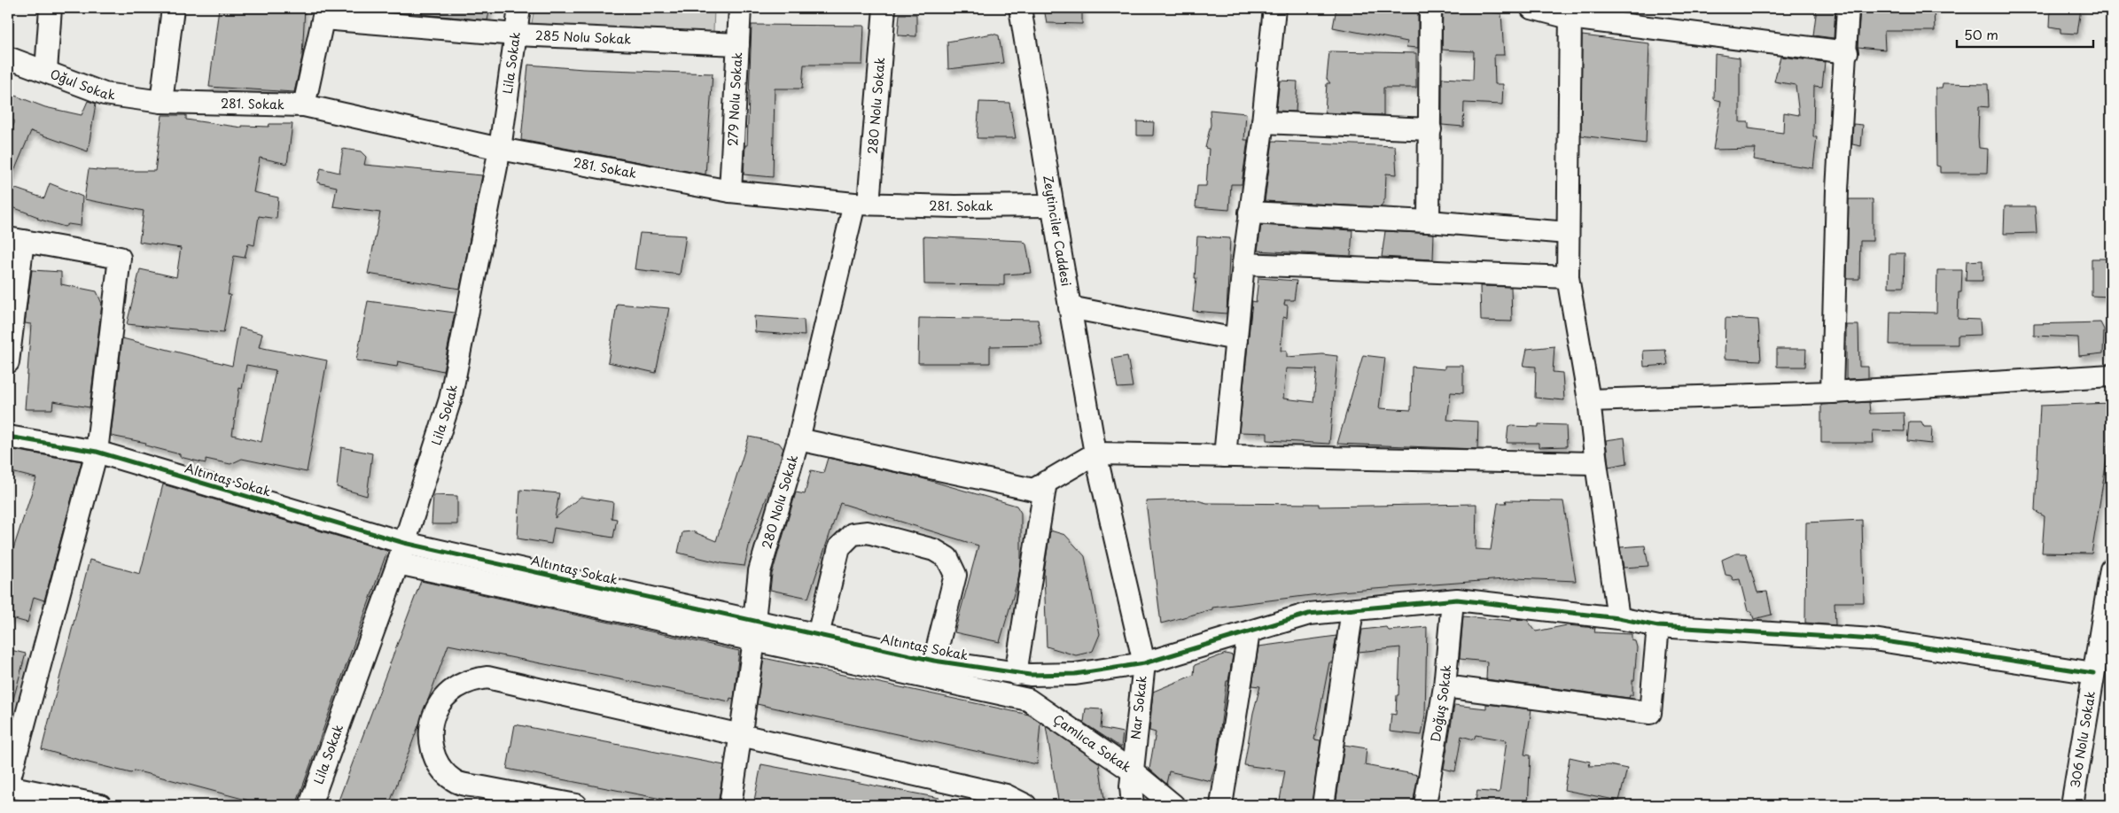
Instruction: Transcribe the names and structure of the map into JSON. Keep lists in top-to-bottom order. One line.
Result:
{"streets":{"street":["285 Nolu Sokak","Lila Sokak","Oğul Sokak","279 Nolu Sokak","281. Sokak","280 Nolu Sokak","Zeytinciler Caddesi","Altıntaş Sokak","Doğuş Sokak","Nar Sokak","306 Nolu Sokak","Çamlıca Sokak"]},"crossings":[["285 Nolu Sokak","Lila Sokak"],["285 Nolu Sokak","279 Nolu Sokak"],["Lila Sokak","281. Sokak"],["Lila Sokak","Altıntaş Sokak"],["Oğul Sokak","281. Sokak"],["279 Nolu Sokak","281. Sokak"],["281. Sokak","280 Nolu Sokak"],["281. Sokak","Zeytinciler Caddesi"],["280 Nolu Sokak","Altıntaş Sokak"],["Zeytinciler Caddesi","Nar Sokak"],["Altıntaş Sokak","Doğuş Sokak"],["Altıntaş Sokak","Nar Sokak"],["Altıntaş Sokak","306 Nolu Sokak"],["Altıntaş Sokak","Çamlıca Sokak"],["Nar Sokak","Çamlıca Sokak"]],"scale_bar":"50 m"}
